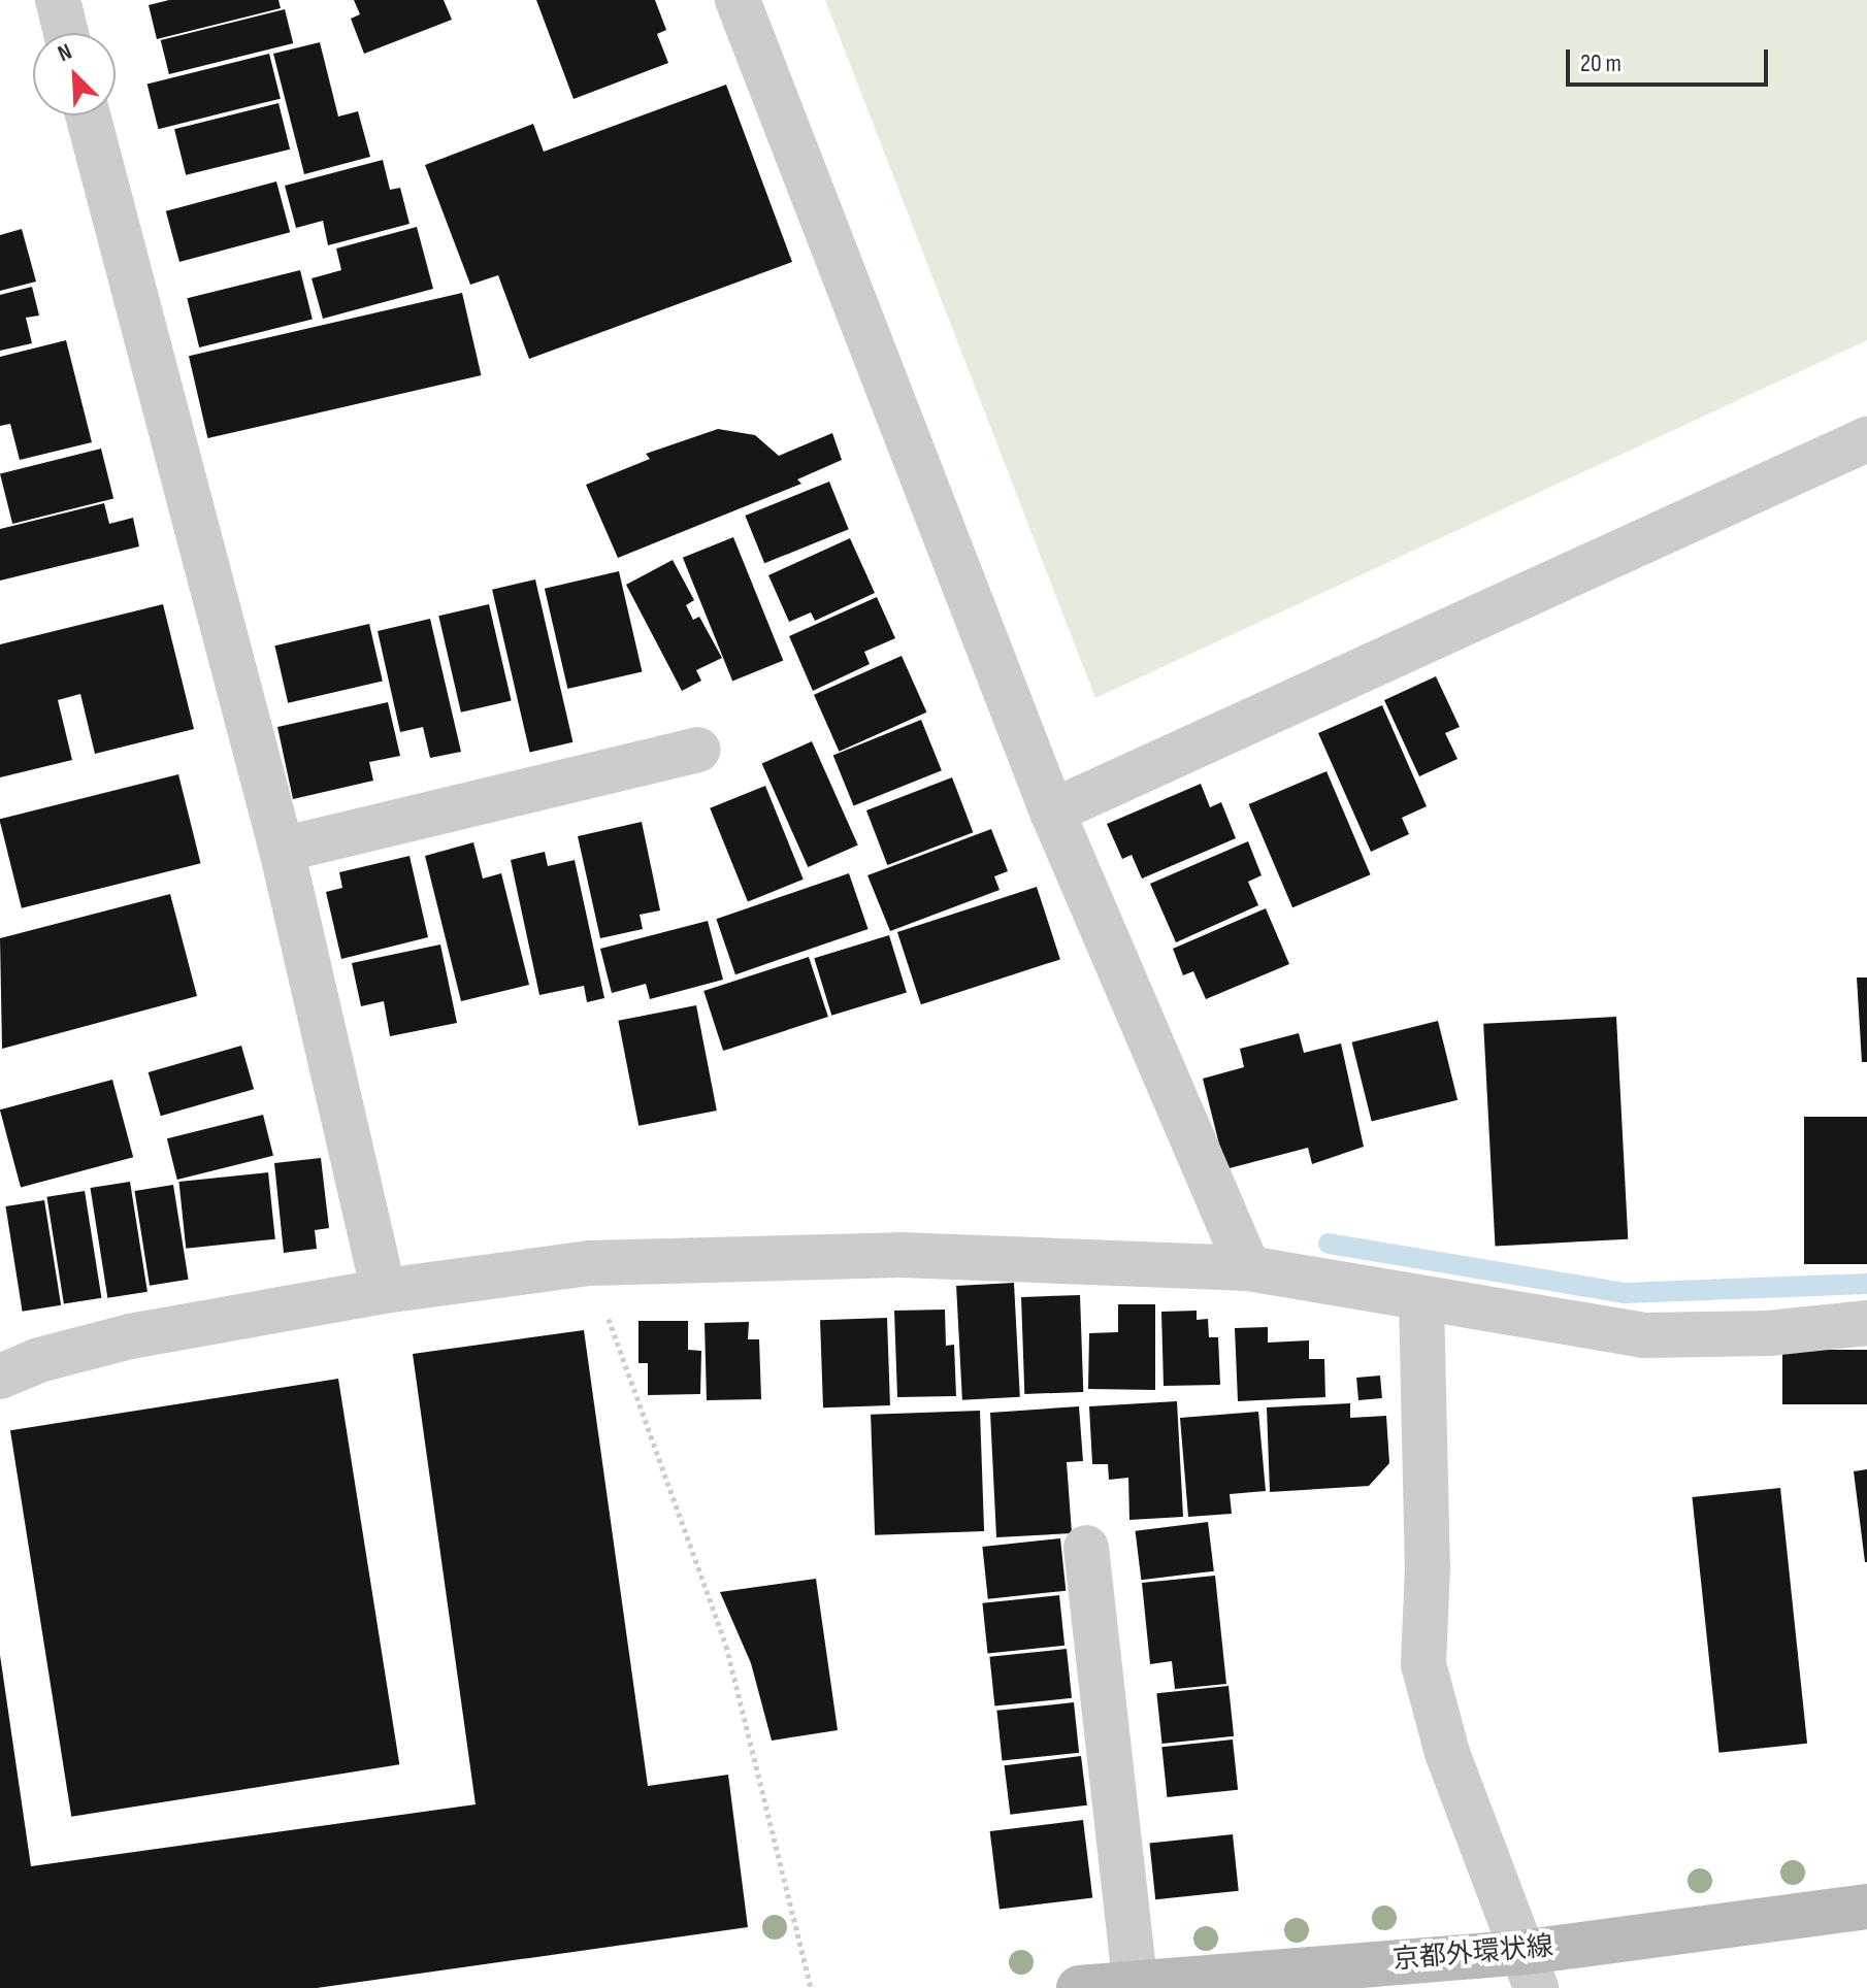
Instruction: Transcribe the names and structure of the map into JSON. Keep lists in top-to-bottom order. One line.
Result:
{"streets":{"main road":["京都外環状線"]},"scale_bar":"20 m","north":"top left"}
